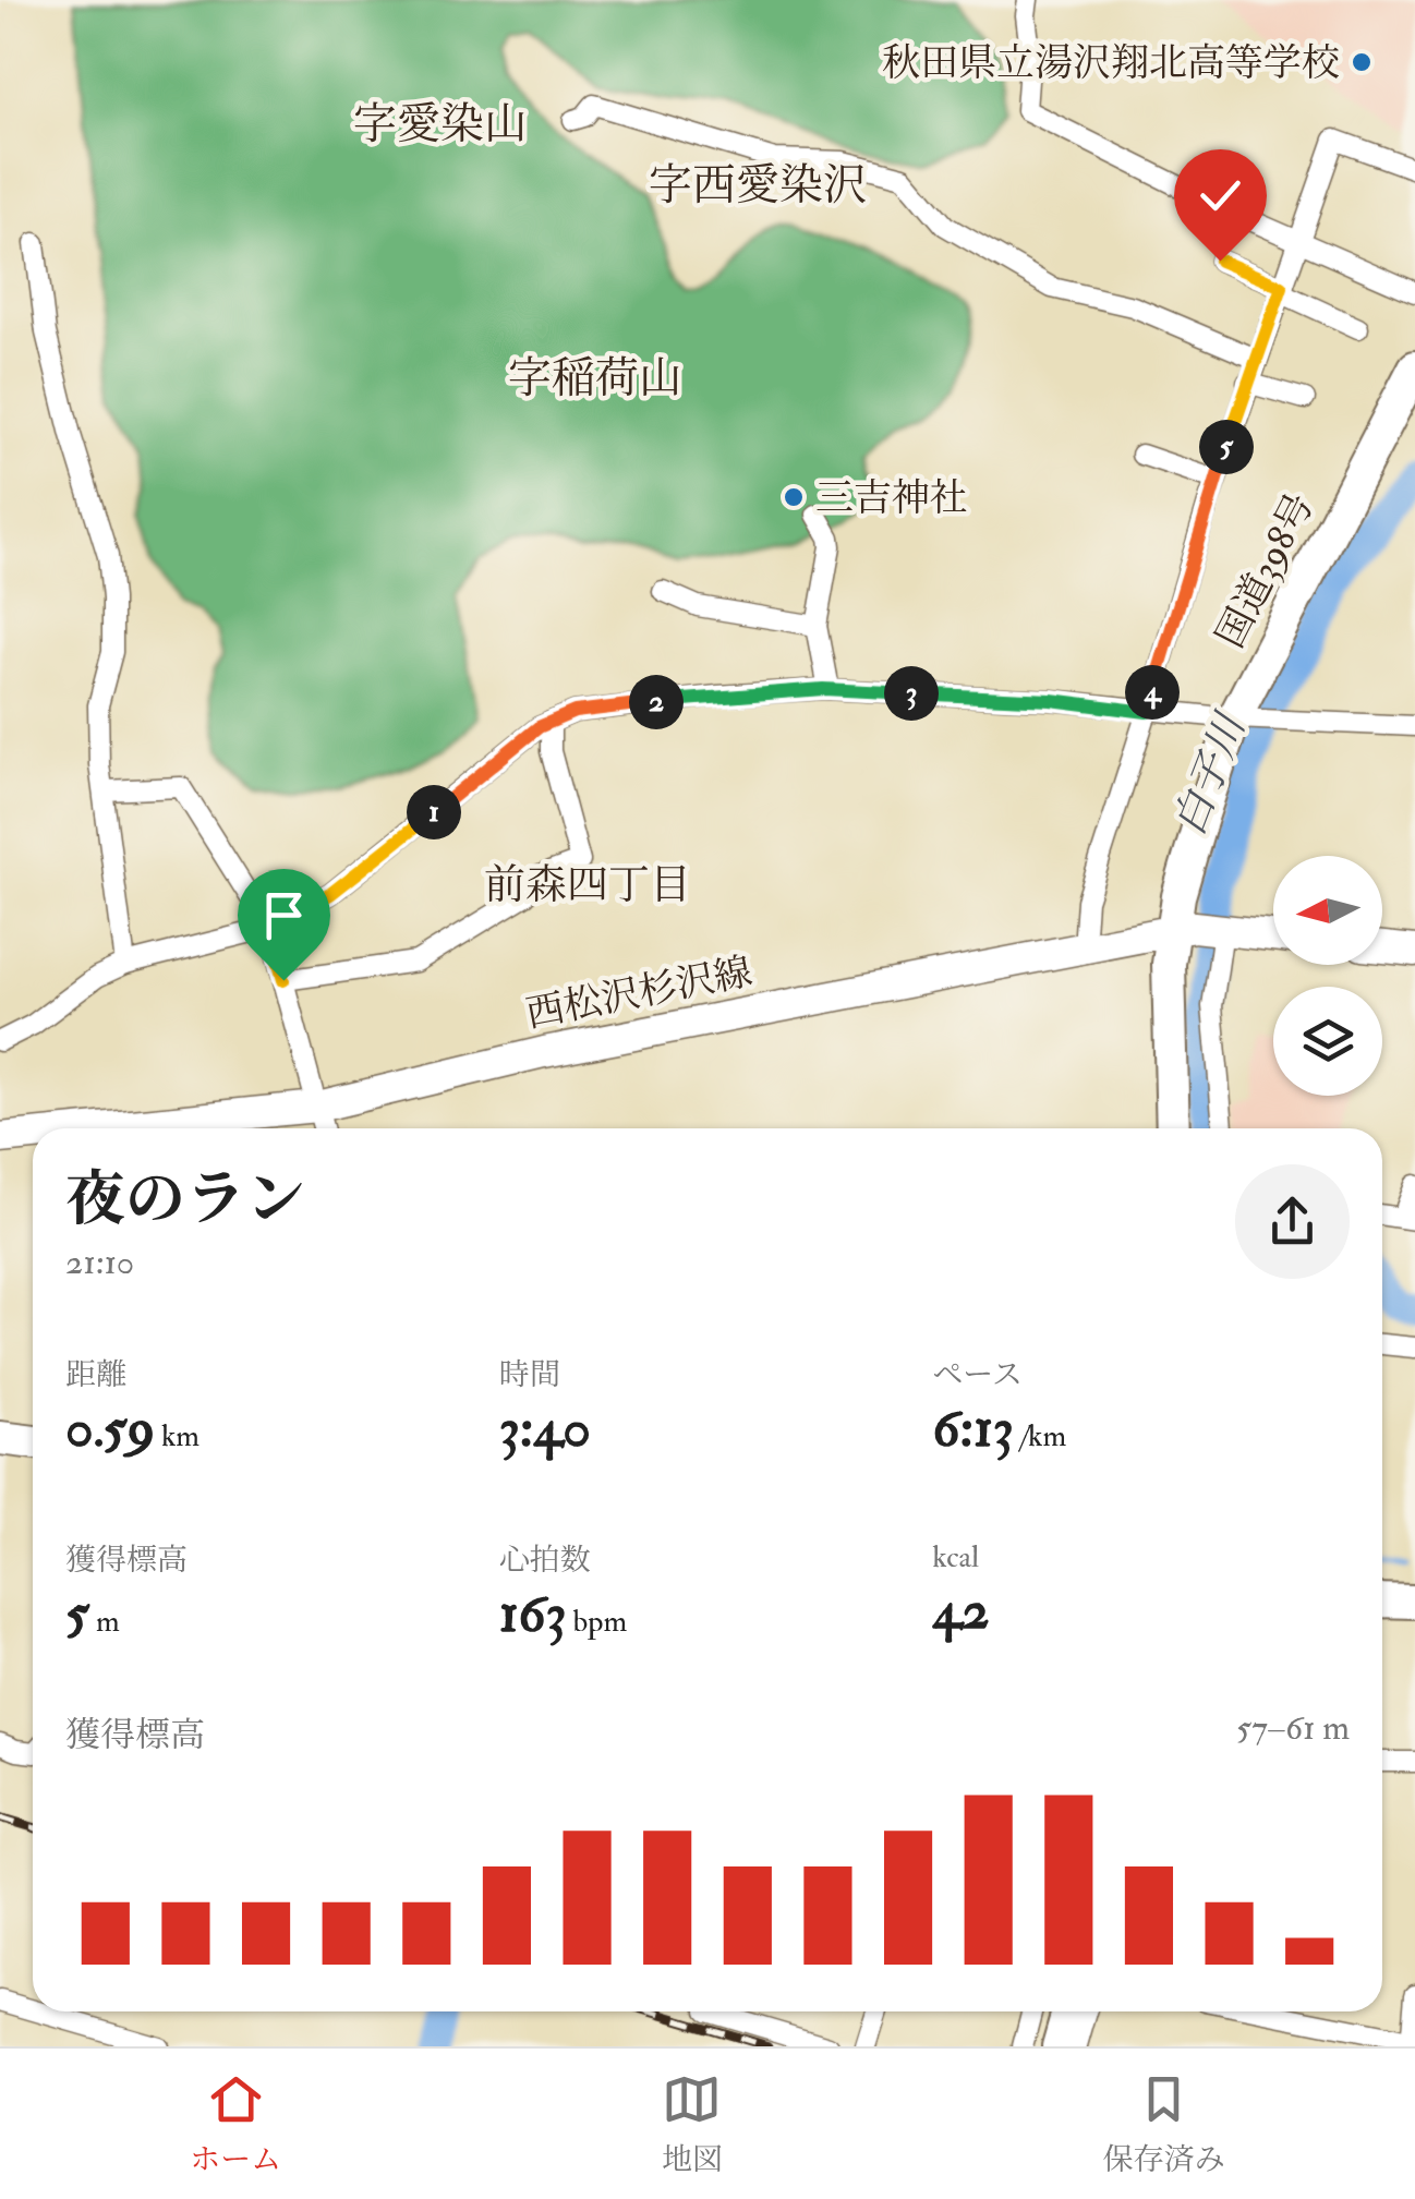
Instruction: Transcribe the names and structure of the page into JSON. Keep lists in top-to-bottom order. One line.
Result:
{"streets":{"highway":["国道398号"],"main road":["西松沢杉沢線"]},"crossings":[["国道398号","西松沢杉沢線"]],"districts":["字愛染山","字西愛染沢","字稲荷山","前森四丁目"],"water":["白子川"],"places":["秋田県立湯沢翔北高等学校","三吉神社"],"north":"left","page":{"pins":["5","4","3","2","1"],"heading":["夜のラン","21:10"],"stats":[["距離","0.59 km"],["時間","3:40"],["ペース","6:13 /km"],["獲得標高","5 m"],["心拍数","163 bpm"],["kcal","42"]],"chart":["獲得標高","57–61 m"],"tabs":["ホーム","地図","保存済み"]}}
